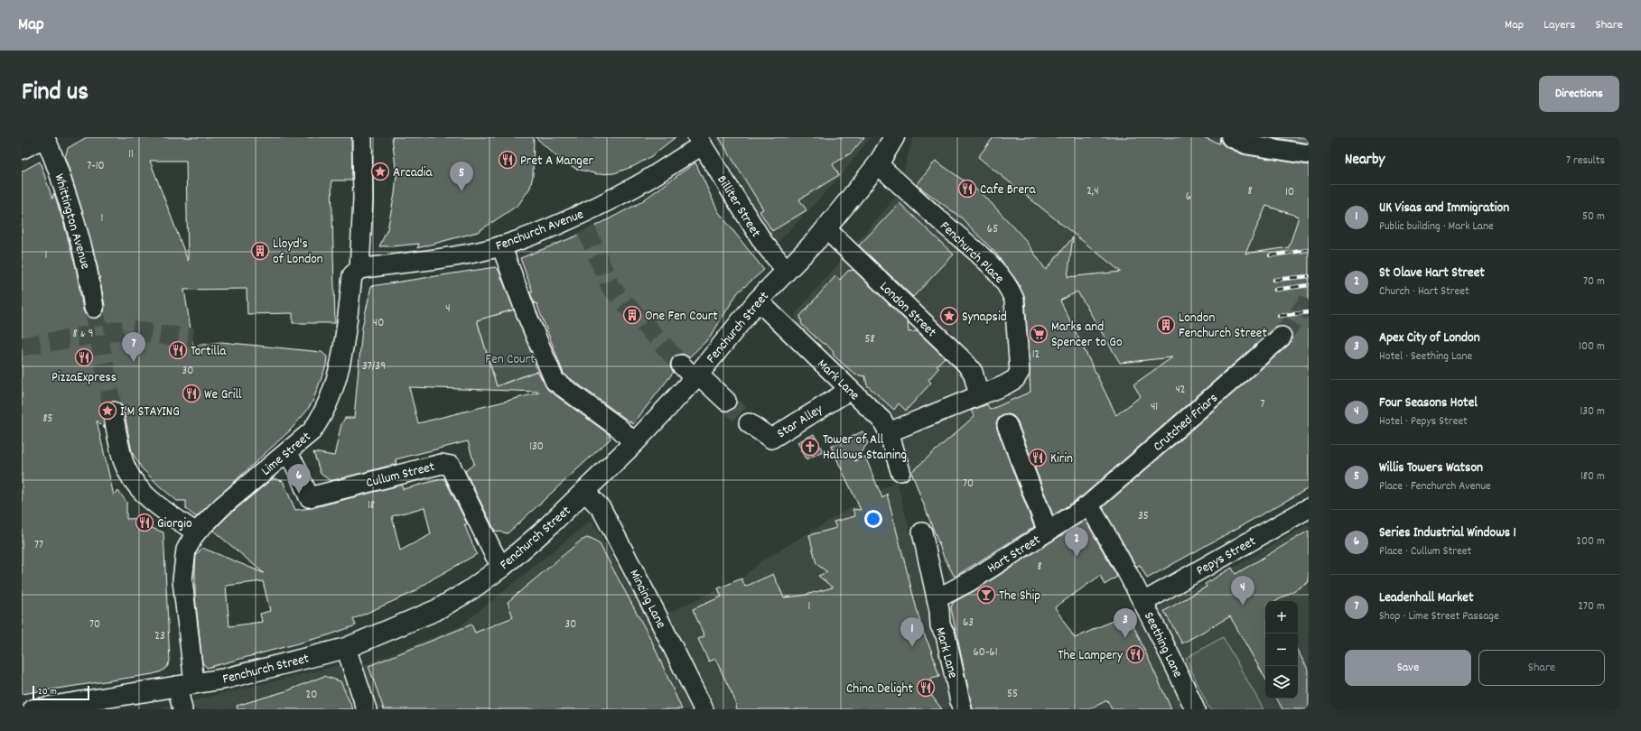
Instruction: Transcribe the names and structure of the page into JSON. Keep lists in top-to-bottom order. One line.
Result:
{"streets":{"street":["Billiter Street","Whittington Avenue","Fenchurch Avenue","Fenchurch Place","London Street","Fenchurch Street","Mark Lane","Star Alley","Crutched Friars","Lime Street","Cullum Street","Hart Street","Pepys Street","Mincing Lane","Seething Lane"]},"crossings":[["Billiter Street","Fenchurch Avenue"],["Billiter Street","Fenchurch Street"],["Fenchurch Avenue","Lime Street"],["Fenchurch Place","London Street"],["Fenchurch Place","Fenchurch Street"],["London Street","Fenchurch Street"],["Fenchurch Street","Mark Lane"],["Fenchurch Street","Lime Street"],["Fenchurch Street","Cullum Street"],["Fenchurch Street","Mincing Lane"],["Mark Lane","Star Alley"],["Mark Lane","Hart Street"],["Crutched Friars","Hart Street"],["Crutched Friars","Seething Lane"],["Lime Street","Cullum Street"],["Hart Street","Seething Lane"],["Pepys Street","Seething Lane"]],"parks":["Fen Court"],"places":{"restaurant":["Pret A Manger","Cafe Brera","Tortilla","PizzaExpress","We Grill","Kirin","Giorgio","The Lampery","China Delight"],"place":["Arcadia","Synapsid","I'M STAYING"],"building":["Lloyd's of London","One Fen Court","London Fenchurch Street"],"supermarket":["Marks and Spencer to Go"],"church":["Tower of All Hallows Staining"],"bar":["The Ship"]},"house_numbers":["11","7-10","2,4","8","10","6","1","65","1","4","40","8 & 9","58","12","37/39","30","42","7","41","85","130","70","18","35","77","8","1","63","70","30","23","60-61","55","20"],"scale_bar":"20 m","page":{"header":"Map","nav":["Map","Layers","Share"],"title":"Find us","buttons":["Directions",["Save","Share"]],"heading":["Nearby","7 results"],"pins":["5","7","6","2","4","3","1"],"list":[{"mark":"1","name":"UK Visas and Immigration","note":"Public building · Mark Lane","value":"50 m"},{"mark":"2","name":"St Olave Hart Street","note":"Church · Hart Street","value":"70 m"},{"mark":"3","name":"Apex City of London","note":"Hotel · Seething Lane","value":"100 m"},{"mark":"4","name":"Four Seasons Hotel","note":"Hotel · Pepys Street","value":"130 m"},{"mark":"5","name":"Willis Towers Watson","note":"Place · Fenchurch Avenue","value":"180 m"},{"mark":"6","name":"Series Industrial Windows 1","note":"Place · Cullum Street","value":"200 m"},{"mark":"7","name":"Leadenhall Market","note":"Shop · Lime Street Passage","value":"270 m"}],"map_buttons":["+","−"],"scale":"20 m"}}
